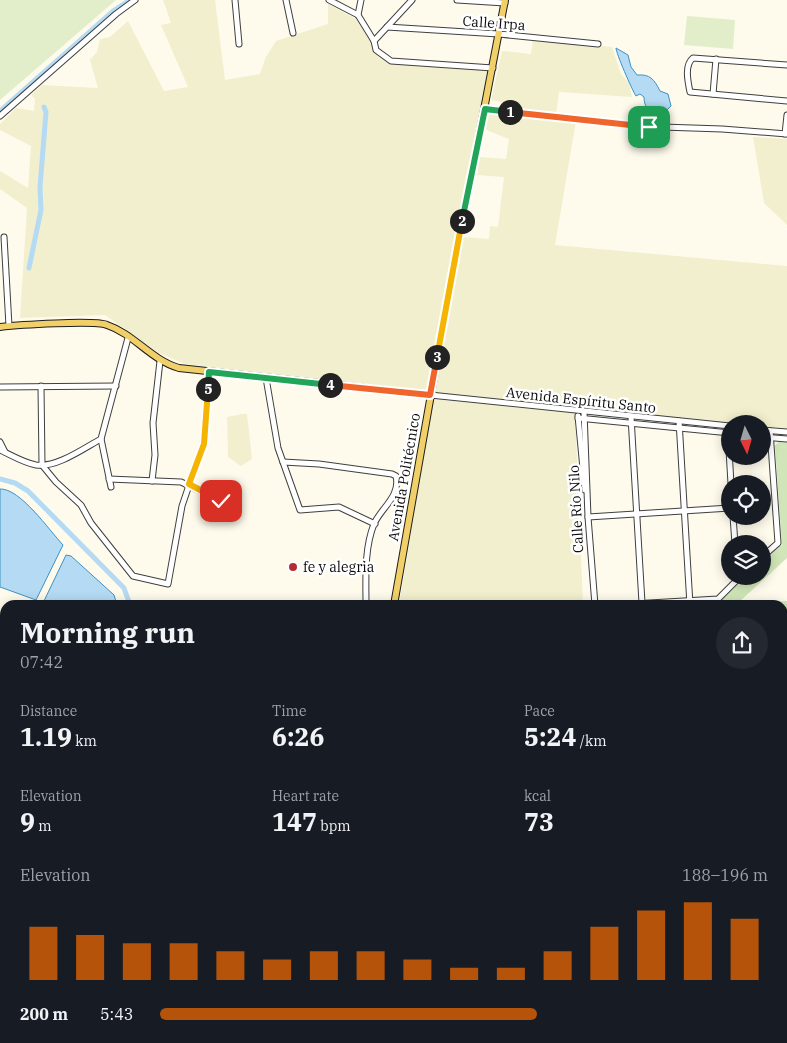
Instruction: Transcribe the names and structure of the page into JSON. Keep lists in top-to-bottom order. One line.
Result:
{"streets":{"main road":["Avenida Politécnico"],"street":["Calle Irpa","Avenida Espíritu Santo","Calle Río Nilo"]},"crossings":[["Calle Irpa","Avenida Politécnico"],["Avenida Espíritu Santo","Avenida Politécnico"],["Avenida Espíritu Santo","Calle Río Nilo"]],"places":["fe y alegria"],"north":"bottom","page":{"pins":["1","2","3","4","5"],"heading":["Morning run","07:42"],"stats":[["Distance","1.19 km"],["Time","6:26"],["Pace","5:24 /km"],["Elevation","9 m"],["Heart rate","147 bpm"],["kcal","73"]],"chart":["Elevation","188–196 m"],"list":[{"name":"200 m","note":"5:43"}]}}
